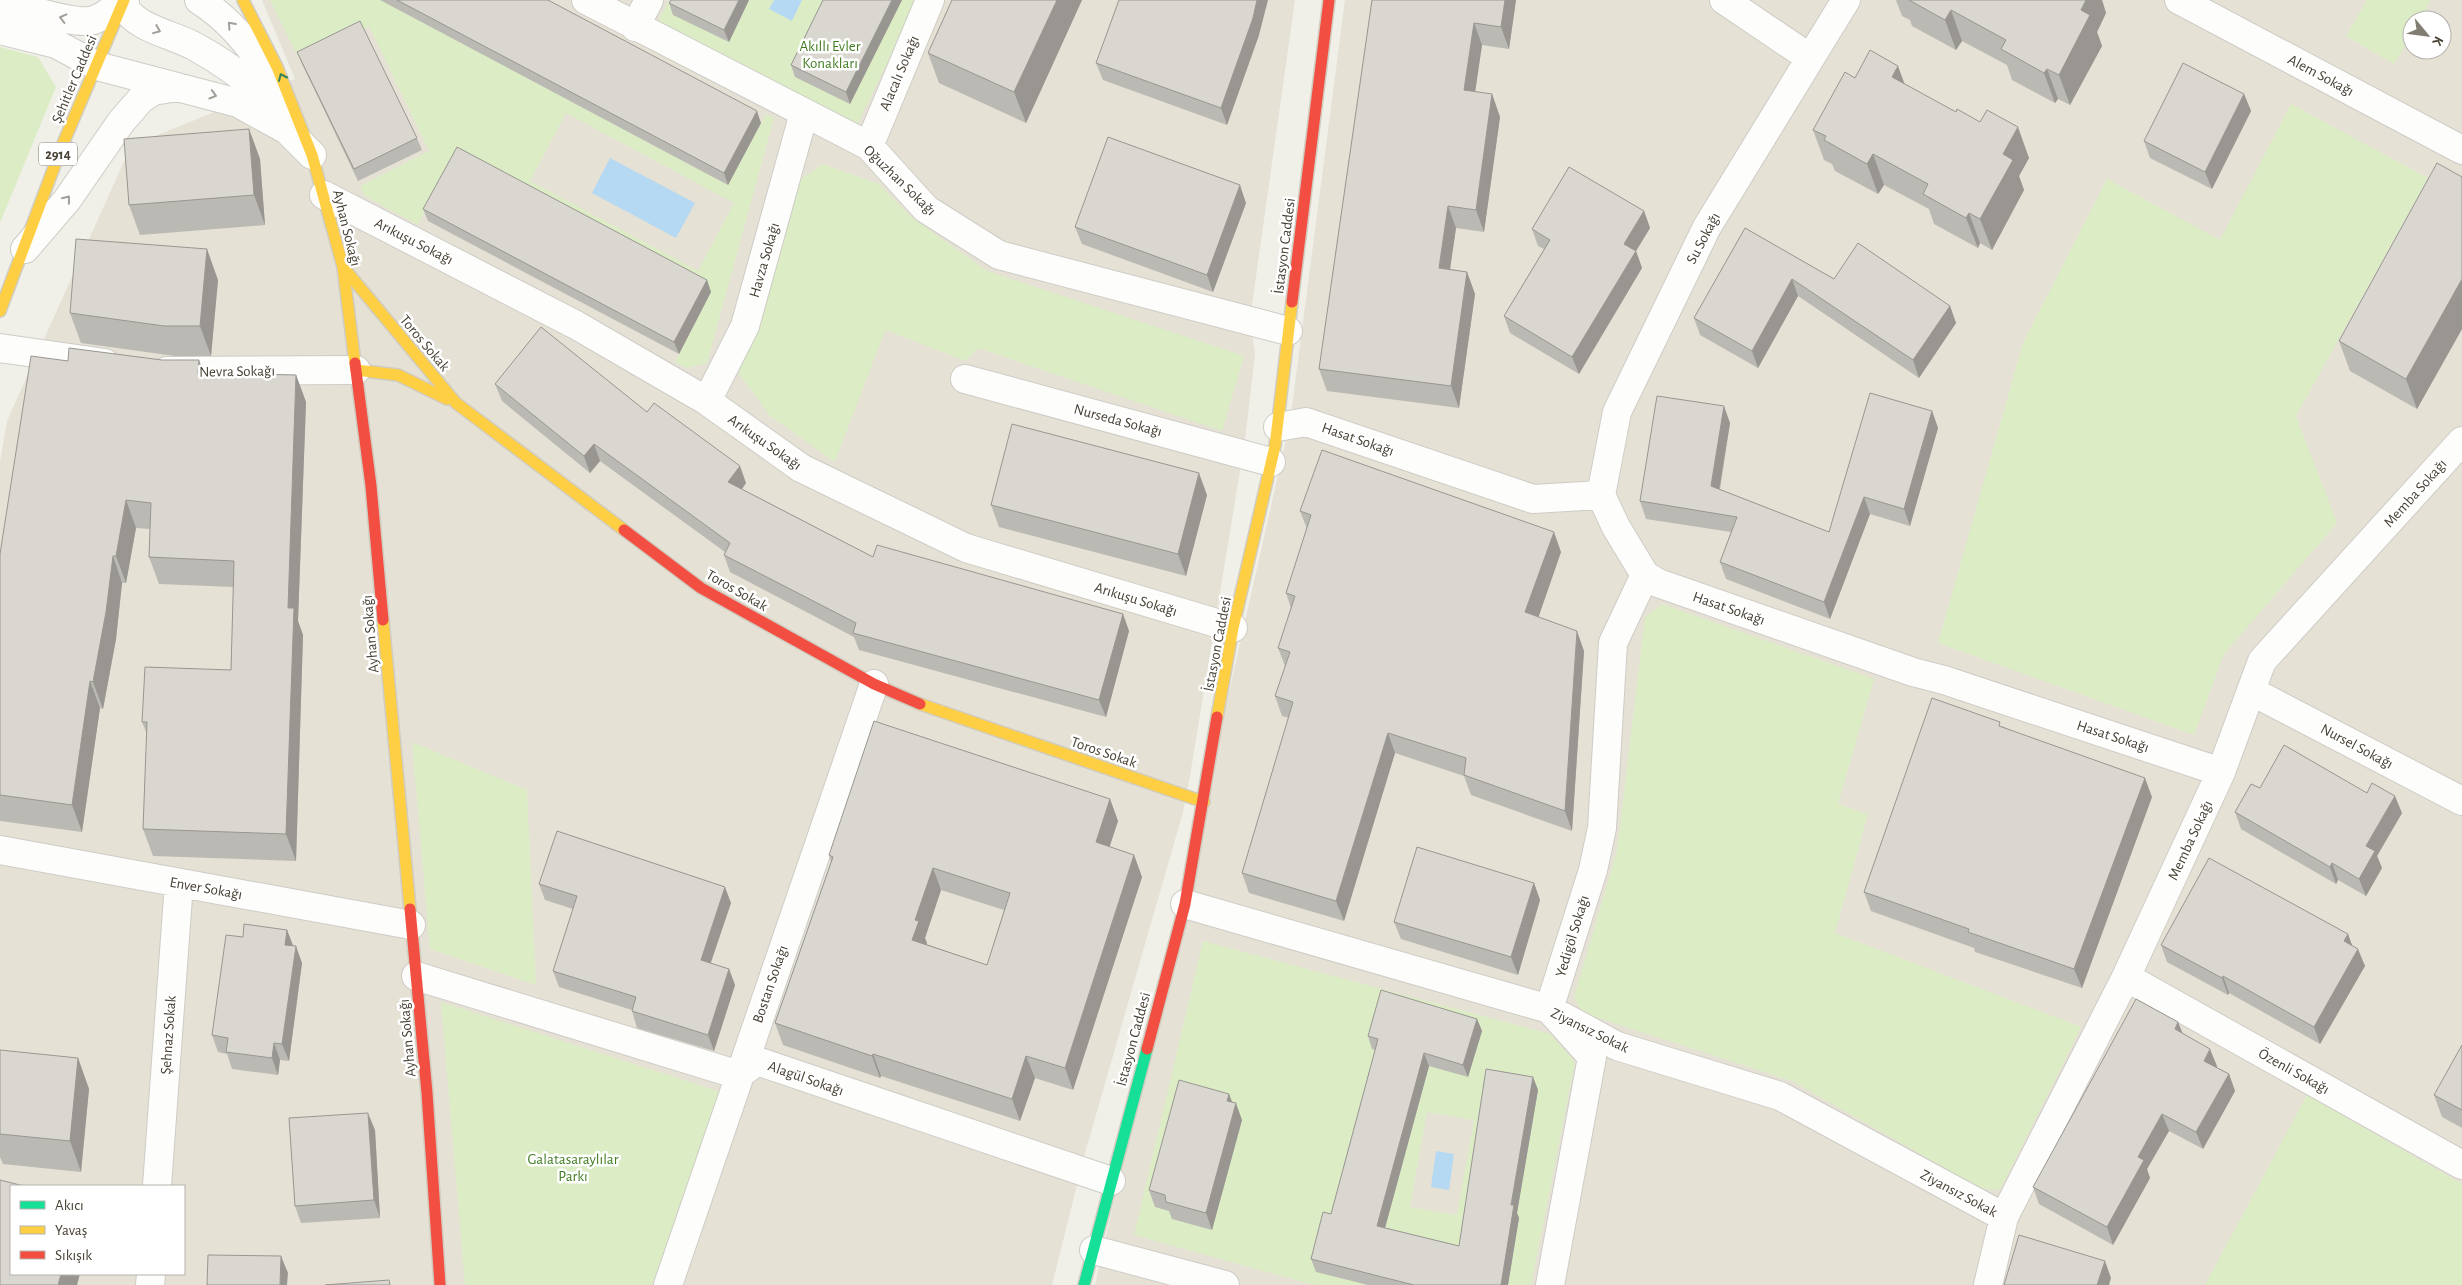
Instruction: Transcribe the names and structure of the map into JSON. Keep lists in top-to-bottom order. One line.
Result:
{"streets":{"street":["Alacalı Sokağı","Alem Sokağı","Şehitler Caddesi","2914","Oğuzhan Sokağı","Ayhan Sokağı","Su Sokağı","Arıkuşu Sokağı","İstasyon Caddesi","Havza Sokağı","Toros Sokak","Nevra Sokağı","Nurseda Sokağı","Hasat Sokağı","Memba Sokağı","Nursel Sokağı","Enver Sokağı","Yedigöl Sokağı","Bostan Sokağı","Ziyansız Sokak","Şehnaz Sokak","Özenli Sokağı","Alagül Sokağı"]},"crossings":[["Alacalı Sokağı","Oğuzhan Sokağı"],["Oğuzhan Sokağı","İstasyon Caddesi"],["Oğuzhan Sokağı","Havza Sokağı"],["Ayhan Sokağı","Arıkuşu Sokağı"],["Ayhan Sokağı","Toros Sokak"],["Ayhan Sokağı","Nevra Sokağı"],["Ayhan Sokağı","Enver Sokağı"],["Su Sokağı","Hasat Sokağı"],["Arıkuşu Sokağı","İstasyon Caddesi"],["Arıkuşu Sokağı","Havza Sokağı"],["İstasyon Caddesi","Toros Sokak"],["İstasyon Caddesi","Nurseda Sokağı"],["İstasyon Caddesi","Hasat Sokağı"],["İstasyon Caddesi","Ziyansız Sokak"],["İstasyon Caddesi","Alagül Sokağı"],["Toros Sokak","Bostan Sokağı"],["Hasat Sokağı","Memba Sokağı"],["Hasat Sokağı","Yedigöl Sokağı"],["Memba Sokağı","Nursel Sokağı"],["Memba Sokağı","Ziyansız Sokak"],["Memba Sokağı","Özenli Sokağı"],["Enver Sokağı","Şehnaz Sokak"],["Yedigöl Sokağı","Ziyansız Sokak"],["Bostan Sokağı","Alagül Sokağı"]],"parks":["Akıllı Evler Konakları","Galatasaraylılar Parkı"],"legend":["Akıcı","Yavaş","Sıkışık"],"north":"bottom right"}
